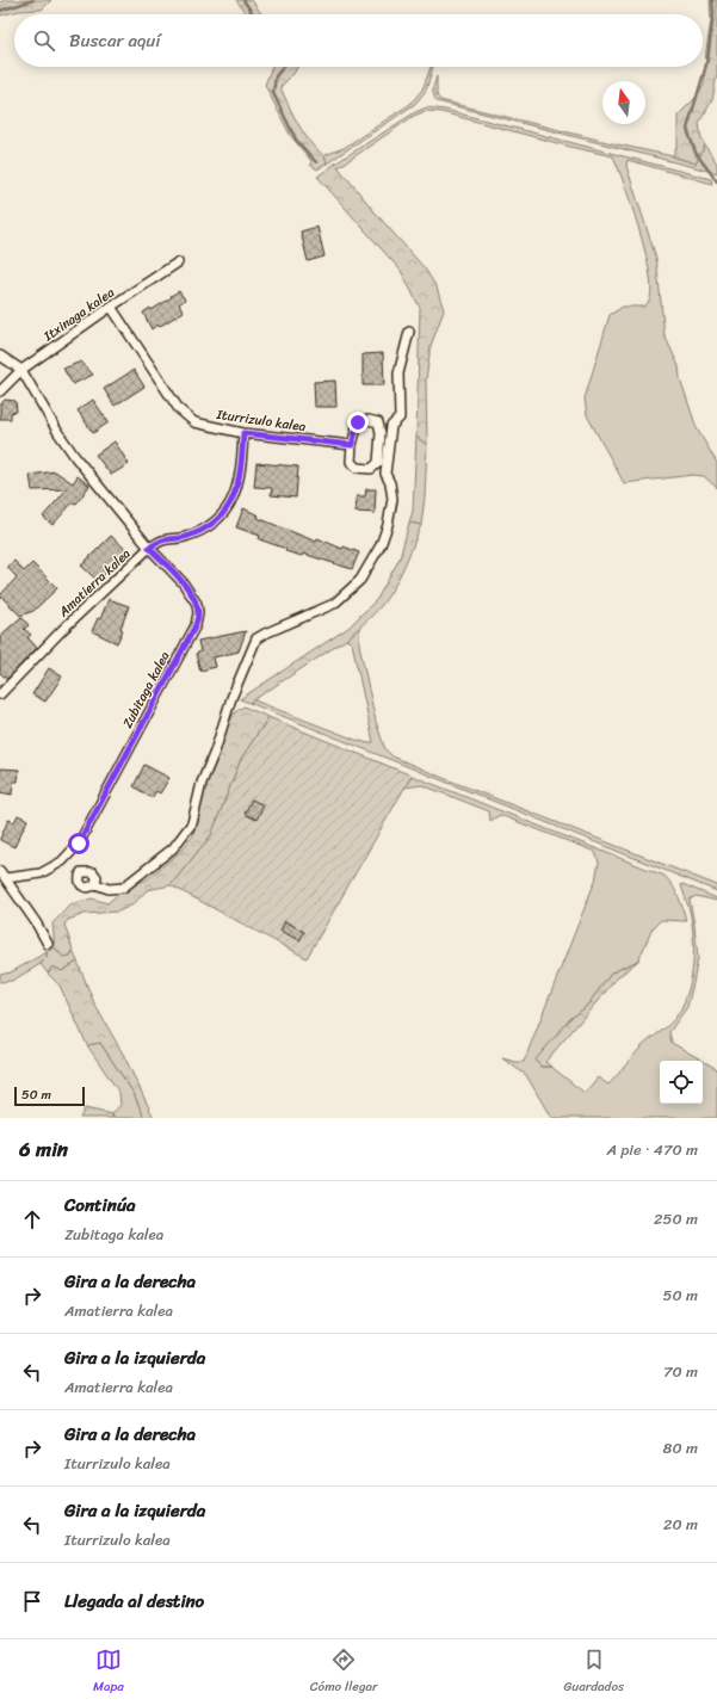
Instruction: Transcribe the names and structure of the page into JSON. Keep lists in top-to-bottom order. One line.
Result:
{"streets":{"street":["Itxinaga kalea","Iturrizulo kalea","Amatierra kalea","Zubitaga kalea"]},"crossings":[["Itxinaga kalea","Iturrizulo kalea"],["Itxinaga kalea","Zubitaga kalea"],["Iturrizulo kalea","Amatierra kalea"],["Amatierra kalea","Zubitaga kalea"]],"scale_bar":"50 m","north":"top","page":{"search":"Buscar aquí","scale":"50 m","heading":["6 min","A pie · 470 m"],"list":[["Continúa","Zubitaga kalea","250 m"],["Gira a la derecha","Amatierra kalea","50 m"],["Gira a la izquierda","Amatierra kalea","70 m"],["Gira a la derecha","Iturrizulo kalea","80 m"],["Gira a la izquierda","Iturrizulo kalea","20 m"],"Llegada al destino"],"nav":["Mapa","Cómo llegar","Guardados"]}}
